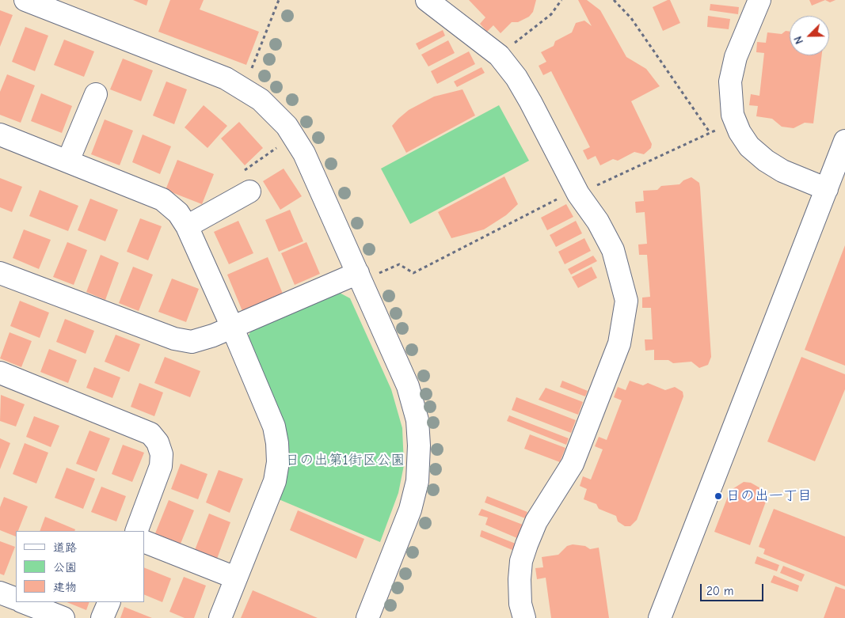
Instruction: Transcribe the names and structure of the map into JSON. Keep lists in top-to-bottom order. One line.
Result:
{"parks":["日の出第1街区公園"],"places":["日の出一丁目"],"legend":["道路","公園","建物"],"scale_bar":"20 m","north":"bottom left"}
